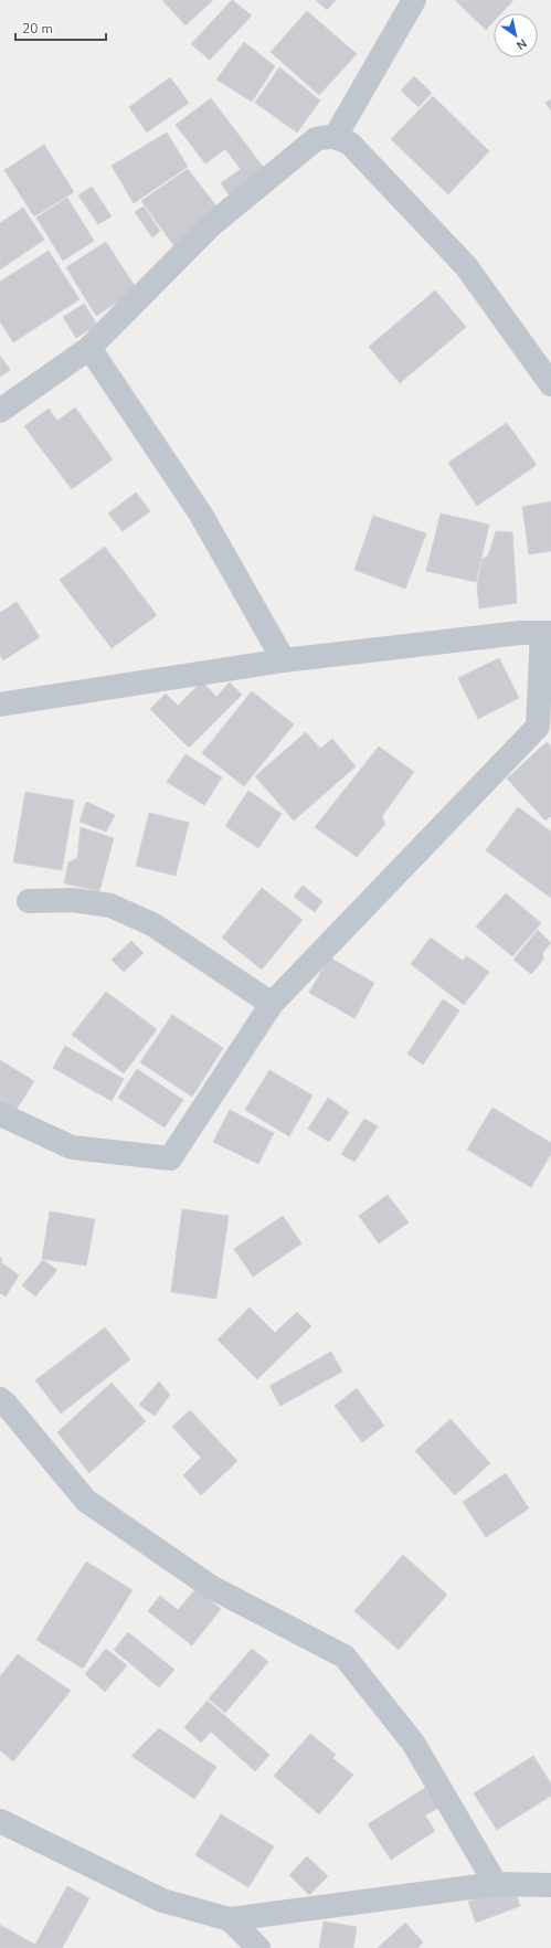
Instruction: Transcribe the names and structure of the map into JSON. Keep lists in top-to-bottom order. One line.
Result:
{"scale_bar":"20 m","north":"bottom right"}
